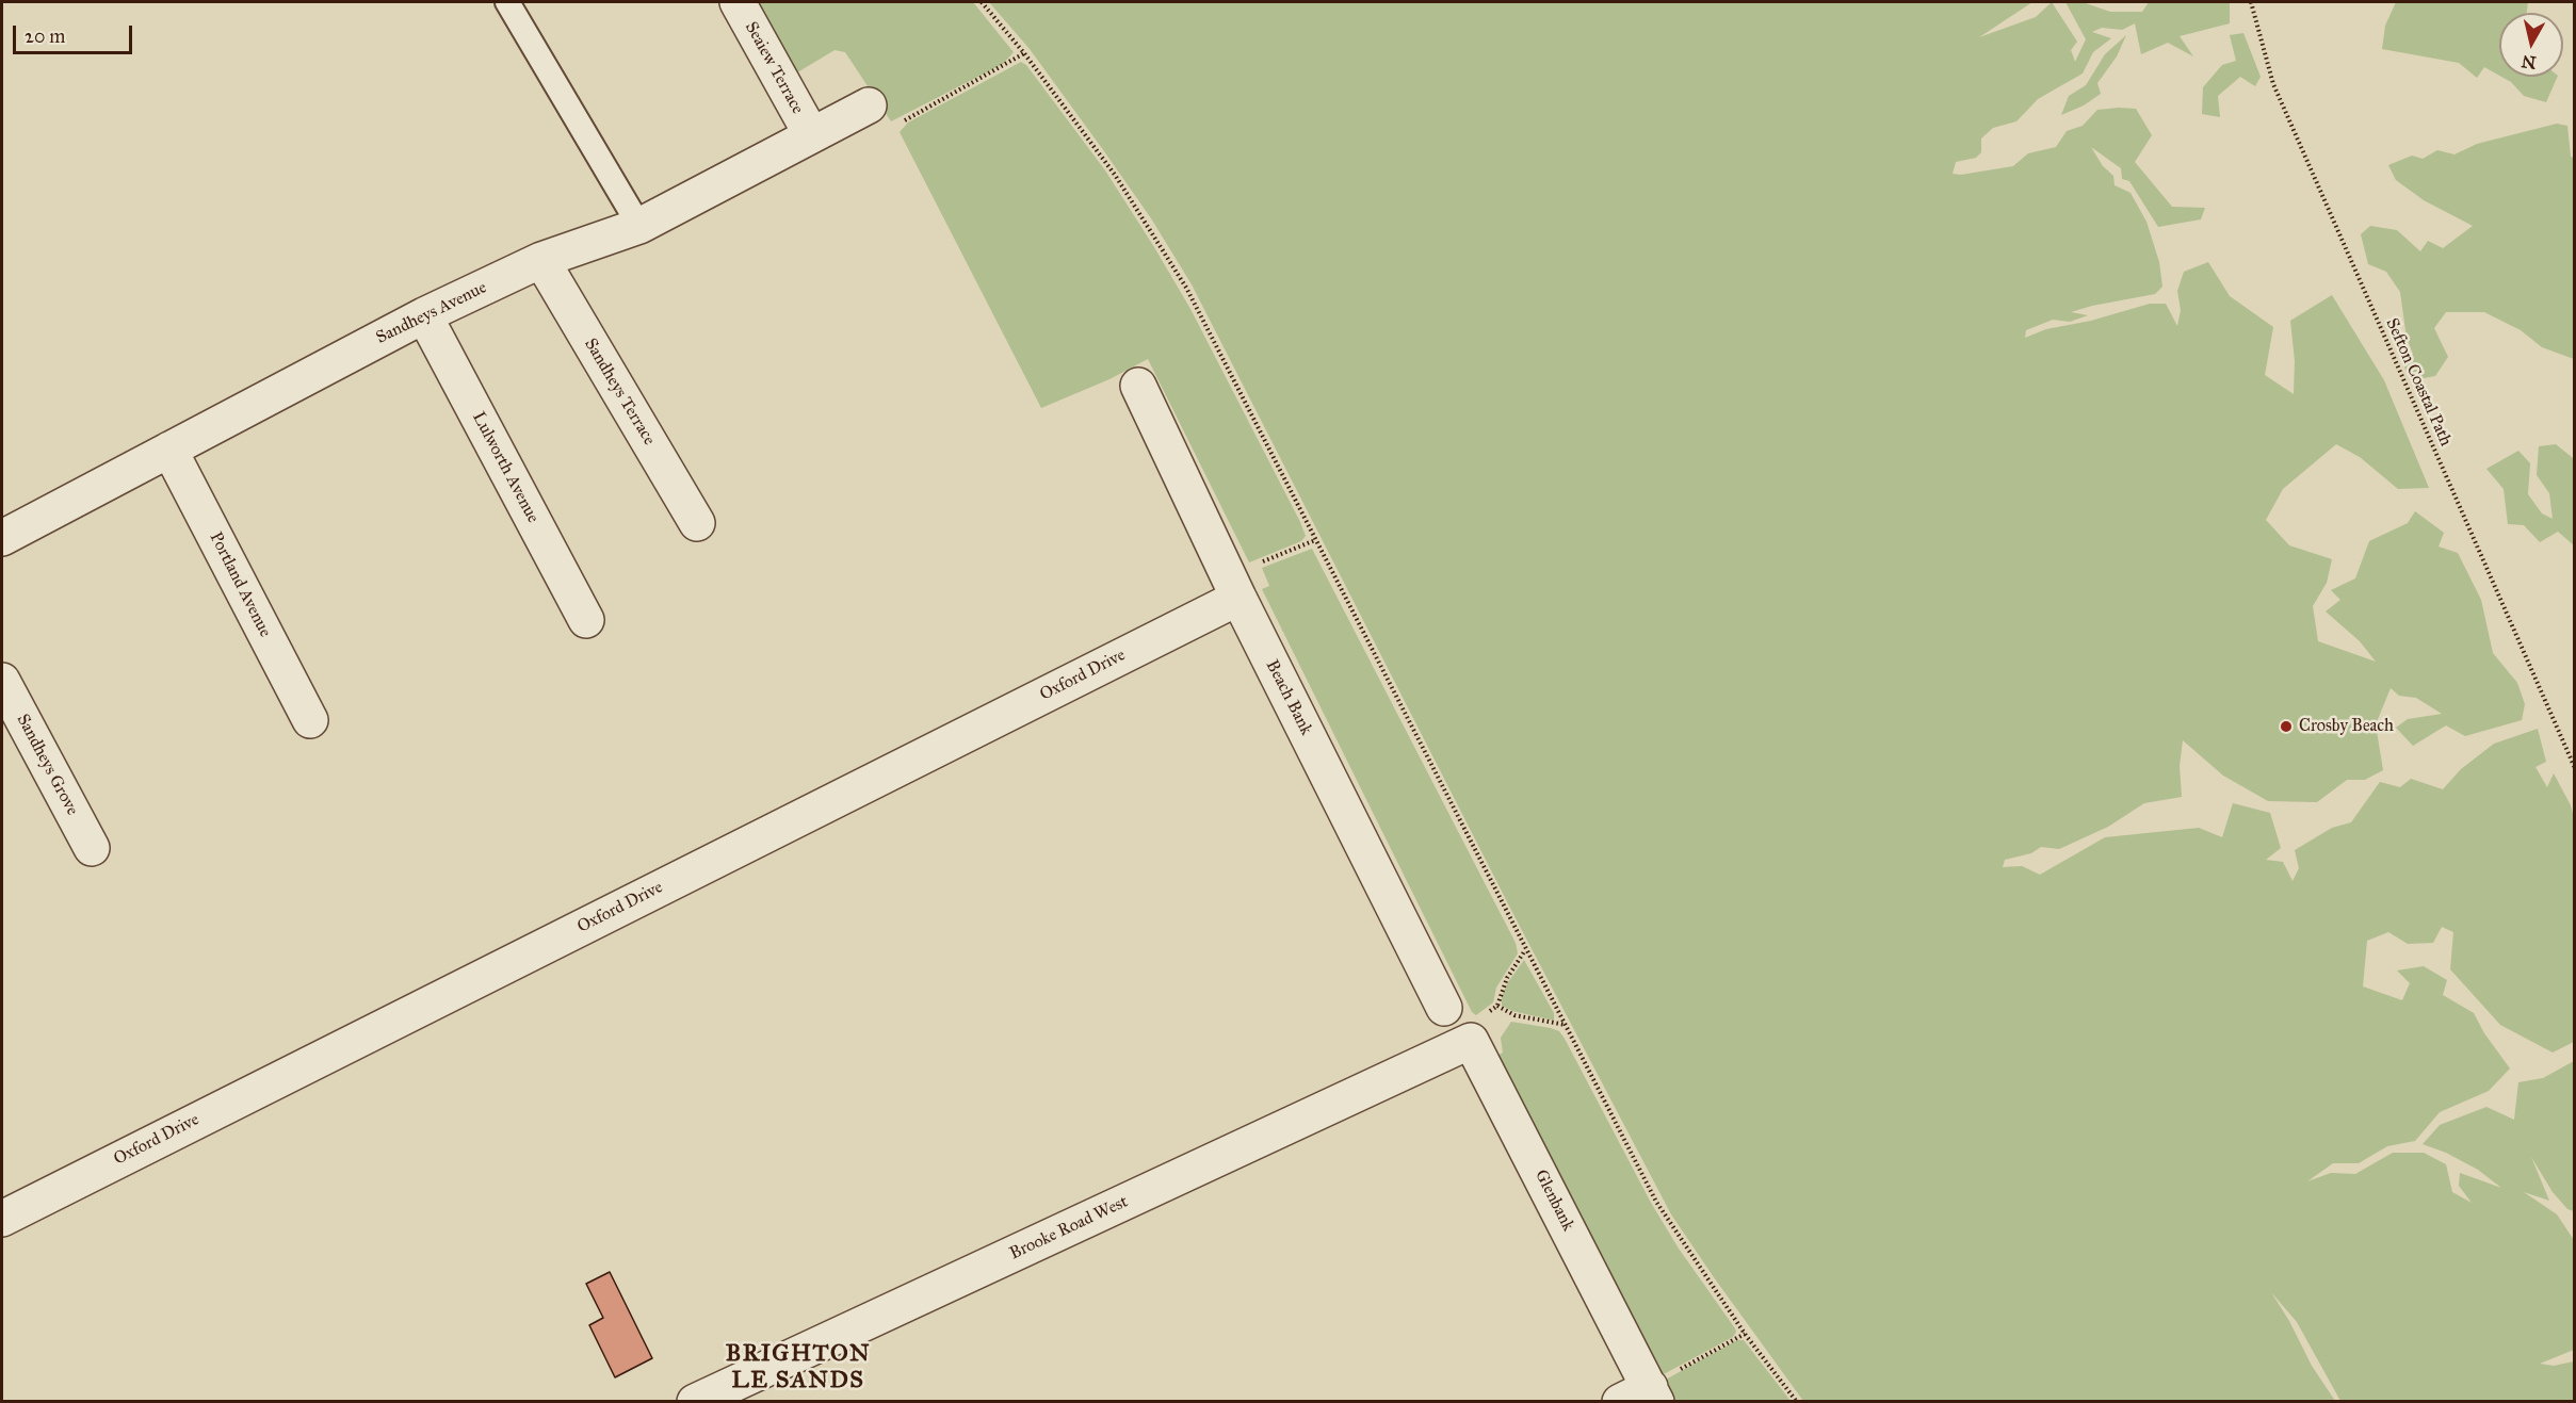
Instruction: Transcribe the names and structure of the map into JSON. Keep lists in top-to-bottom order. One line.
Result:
{"streets":{"street":["Seaiew Terrace","Sandheys Avenue","Sandheys Terrace","Lulworth Avenue","Portland Avenue","Oxford Drive","Beach Bank","Sandheys Grove","Glenbank","Brooke Road West"],"path":["Sefton Coastal Path"]},"crossings":[["Seaiew Terrace","Sandheys Avenue"],["Sandheys Avenue","Sandheys Terrace"],["Sandheys Avenue","Lulworth Avenue"],["Sandheys Avenue","Portland Avenue"],["Oxford Drive","Beach Bank"],["Glenbank","Brooke Road West"]],"districts":["BRIGHTON LE SANDS"],"places":["Crosby Beach"],"scale_bar":"20 m","north":"bottom"}
